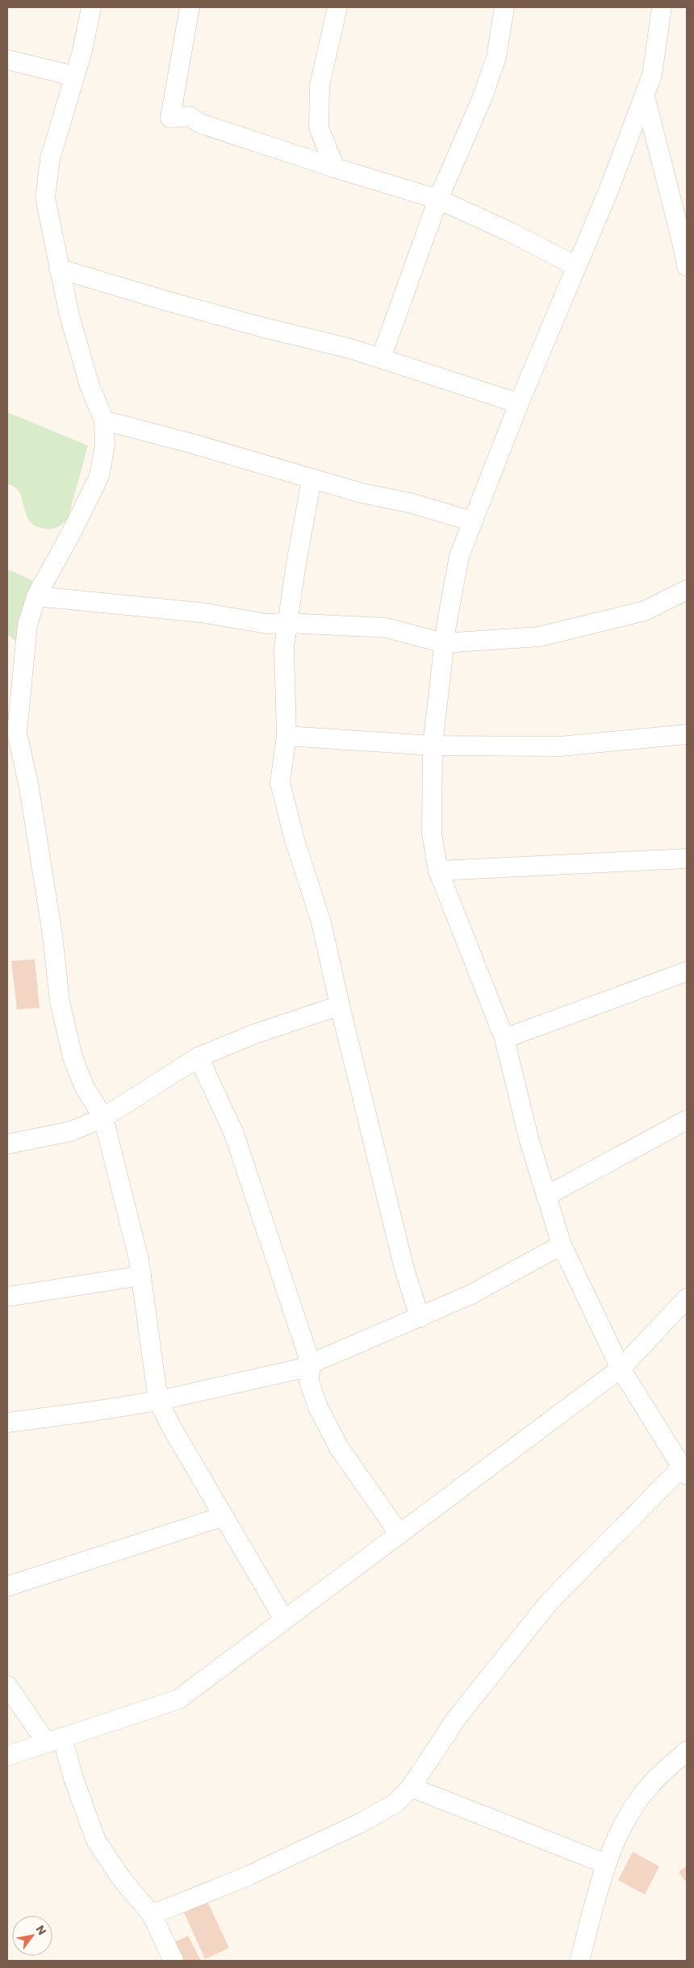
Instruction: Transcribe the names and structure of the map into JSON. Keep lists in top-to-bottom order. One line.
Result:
{"north":"top right"}
